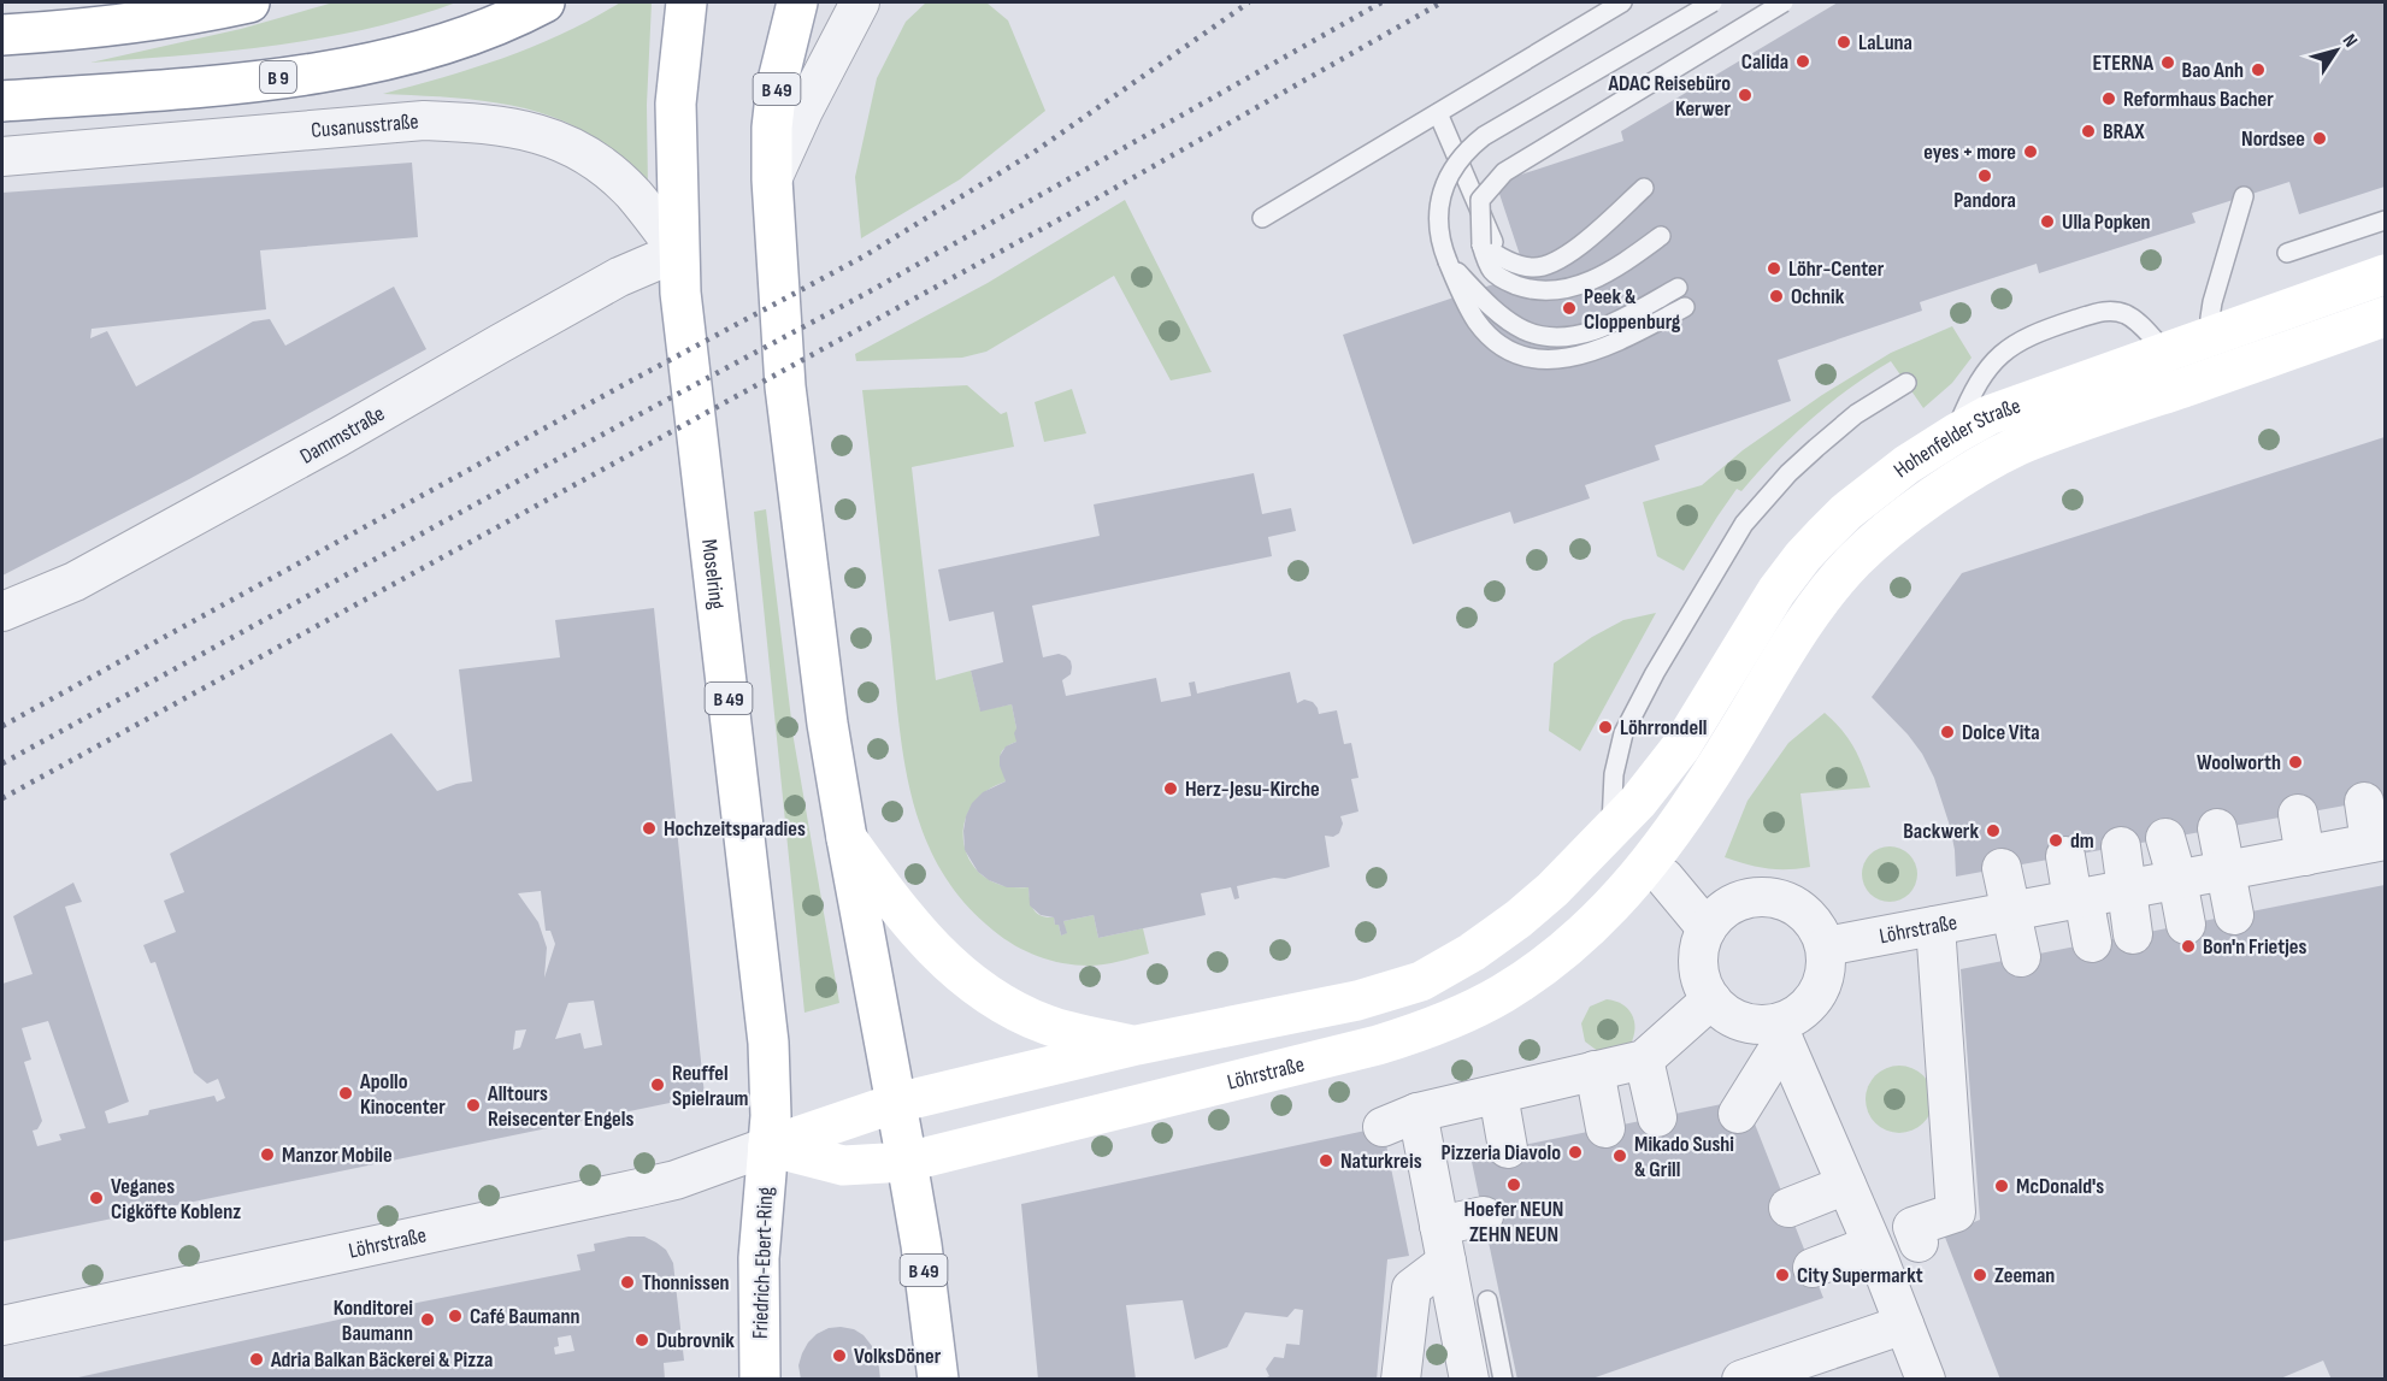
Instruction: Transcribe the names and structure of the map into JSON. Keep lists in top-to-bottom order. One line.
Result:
{"streets":{"main road":["B 9","B 49","Hohenfelder Straße","Moselring","Löhrstraße","Friedrich-Ebert-Ring"],"street":["Cusanusstraße","Dammstraße"]},"crossings":[["B 49","Löhrstraße"],["Cusanusstraße","Dammstraße"],["Cusanusstraße","Moselring"],["Dammstraße","Moselring"],["Hohenfelder Straße","Löhrstraße"],["Moselring","Löhrstraße"],["Moselring","Friedrich-Ebert-Ring"],["Löhrstraße","Friedrich-Ebert-Ring"]],"places":["LaLuna","Calida","ETERNA","Bao Anh","ADAC Reisebüro Kerwer","Reformhaus Bacher","BRAX","Nordsee","eyes + more","Pandora","Ulla Popken","Löhr-Center","Ochnik","Peek & Cloppenburg","Löhrrondell","Dolce Vita","Woolworth","Herz-Jesu-Kirche","Hochzeitsparadies","Backwerk","dm","Bon'n Frietjes","Reuffel Spielraum","Apollo Kinocenter","Alltours Reisecenter Engels","Pizzeria Diavolo","Manzor Mobile","Mikado Sushi & Grill","Naturkreis","Hoefer NEUN ZEHN NEUN","McDonald's","Veganes Cigköfte Koblenz","City Supermarkt","Zeeman","Thonnissen","Café Baumann","Konditorei Baumann","Dubrovnik","VolksDöner","Adria Balkan Bäckerei & Pizza"],"north":"top right"}
